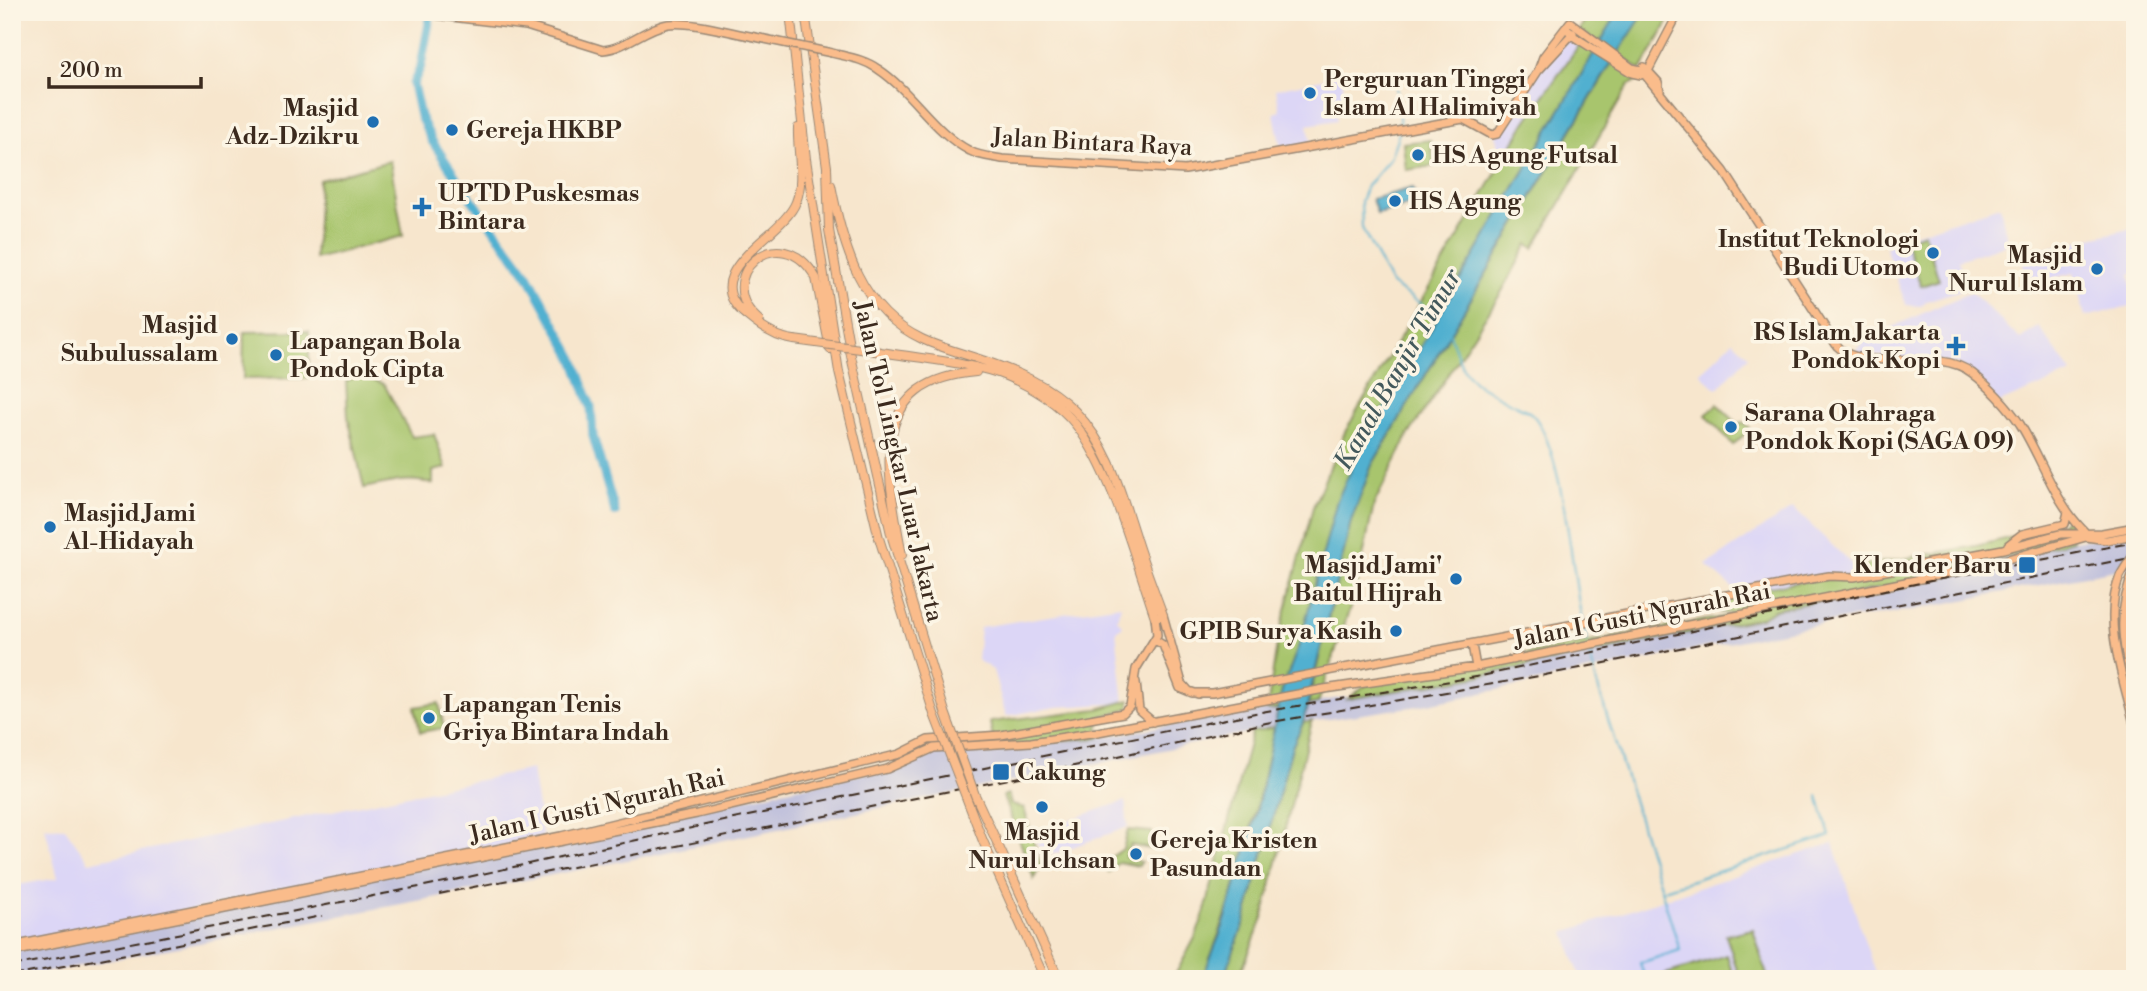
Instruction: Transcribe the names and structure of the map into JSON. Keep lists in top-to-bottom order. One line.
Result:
{"streets":{"highway":["Jalan Tol Lingkar Luar Jakarta"],"main road":["Jalan Bintara Raya","Jalan I Gusti Ngurah Rai"]},"water":["Kanal Banjir Timur"],"places":{"other":["Perguruan Tinggi Islam Al Halimiyah","Masjid Adz-Dzikru","Gereja HKBP","HS Agung Futsal","HS Agung","Institut Teknologi Budi Utomo","Masjid Nurul Islam","Masjid Subulussalam","Lapangan Bola Pondok Cipta","Sarana Olahraga Pondok Kopi (SAGA 09)","Masjid Jami Al-Hidayah","Masjid Jami' Baitul Hijrah","GPIB Surya Kasih","Lapangan Tenis Griya Bintara Indah","Masjid Nurul Ichsan","Gereja Kristen Pasundan"],"health":["UPTD Puskesmas Bintara","RS Islam Jakarta Pondok Kopi"],"transit":["Klender Baru","Cakung"]},"scale_bar":"200 m"}
